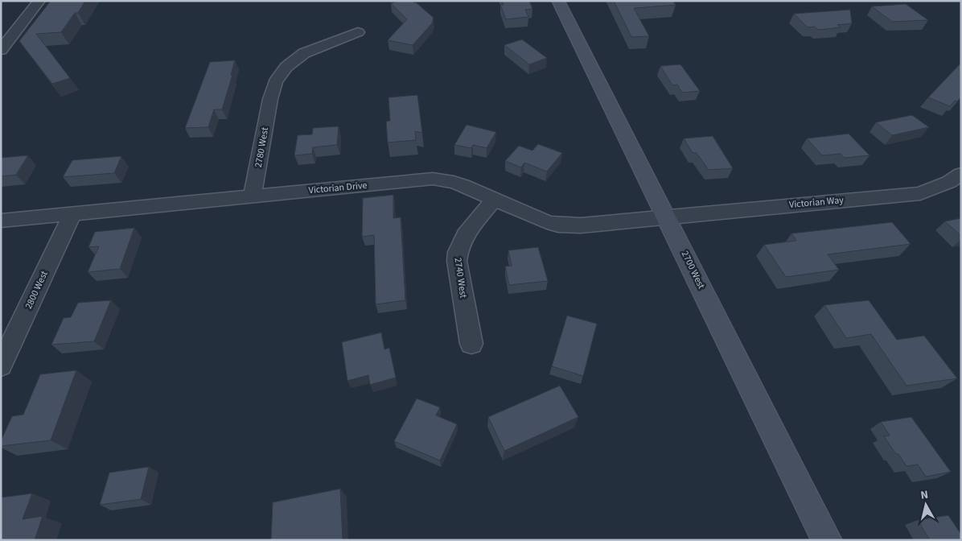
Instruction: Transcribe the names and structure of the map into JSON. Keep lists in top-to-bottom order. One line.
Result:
{"streets":{"main road":["2700 West"],"street":["2780 West","Victorian Drive","Victorian Way","2740 West","2800 West"]},"crossings":[["2780 West","Victorian Drive"],["Victorian Drive","Victorian Way"],["Victorian Drive","2700 West"],["Victorian Drive","2740 West"],["Victorian Drive","2800 West"],["Victorian Way","2700 West"]],"north":"top"}
